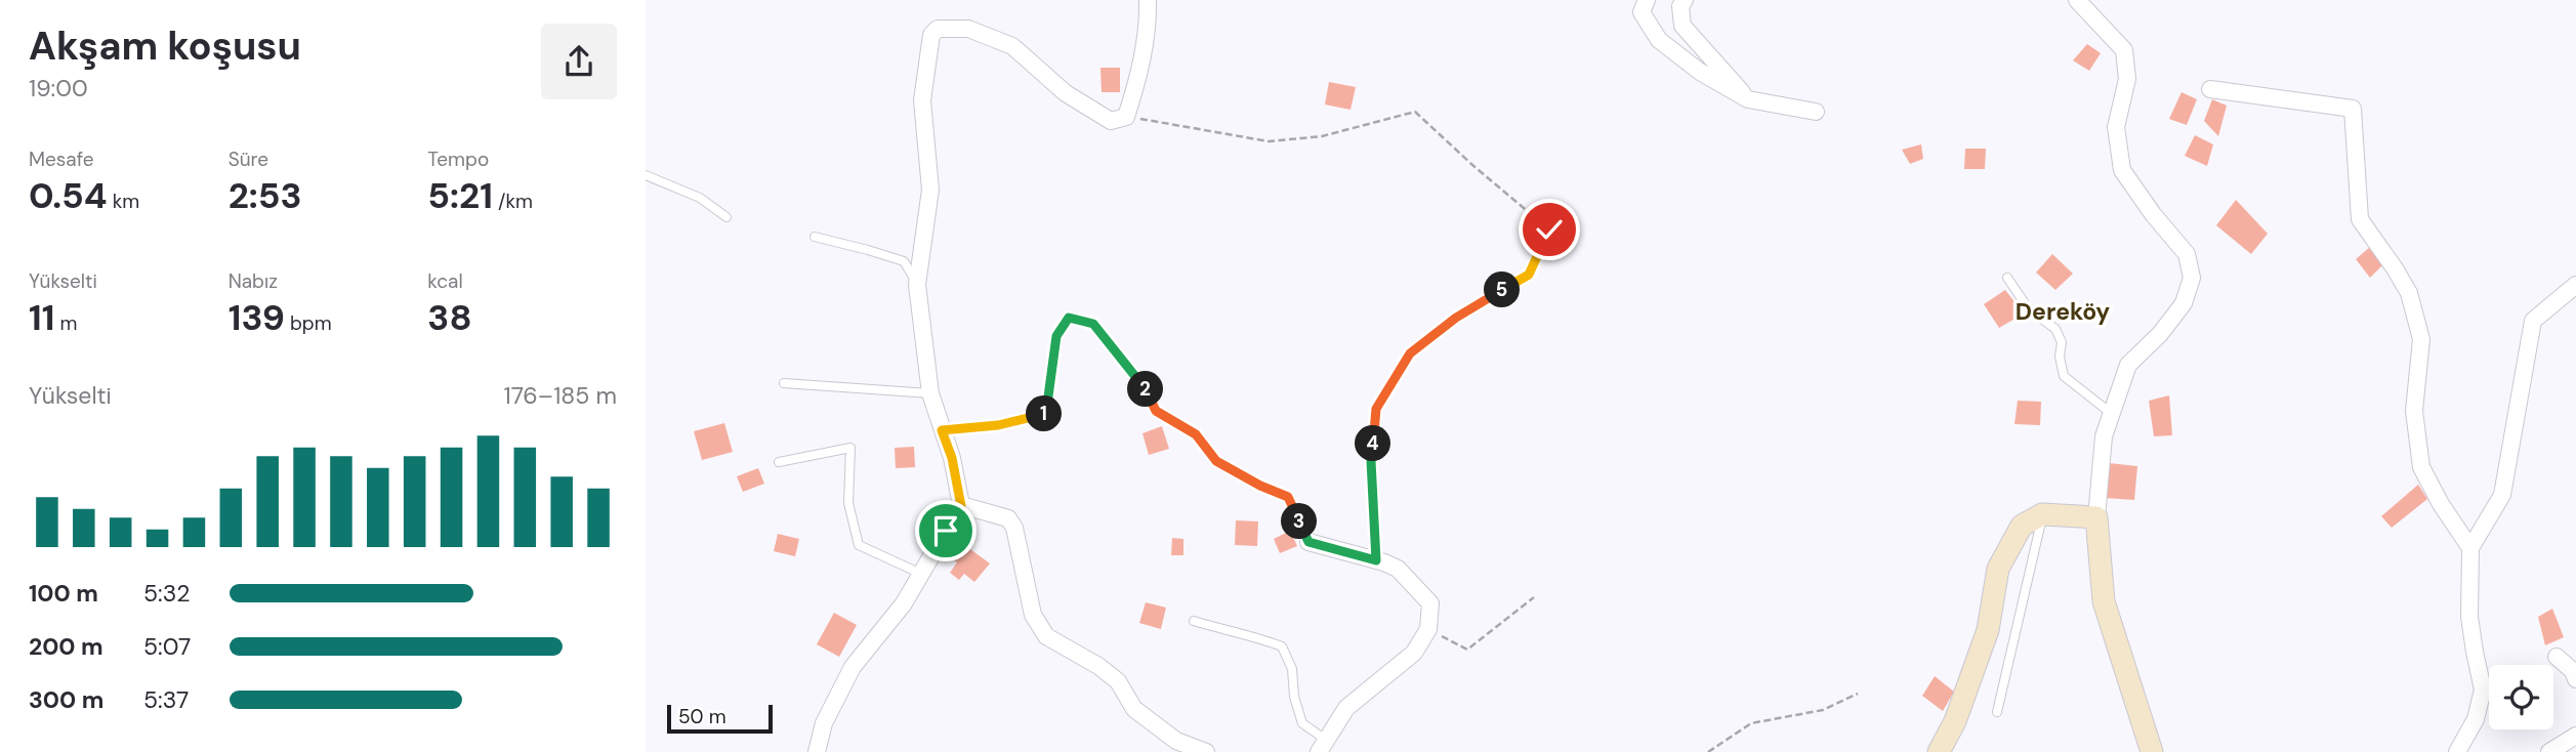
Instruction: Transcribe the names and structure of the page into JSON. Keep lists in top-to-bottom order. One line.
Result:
{"districts":["Dereköy"],"scale_bar":"50 m","page":{"heading":["Akşam koşusu","19:00"],"stats":[["Mesafe","0.54 km"],["Süre","2:53"],["Tempo","5:21 /km"],["Yükselti","11 m"],["Nabız","139 bpm"],["kcal","38"]],"pins":["5","2","1","4","3"],"chart":["Yükselti","176–185 m"],"list":[{"name":"100 m","note":"5:32"},{"name":"200 m","note":"5:07"},{"name":"300 m","note":"5:37"}],"scale":"50 m"}}
